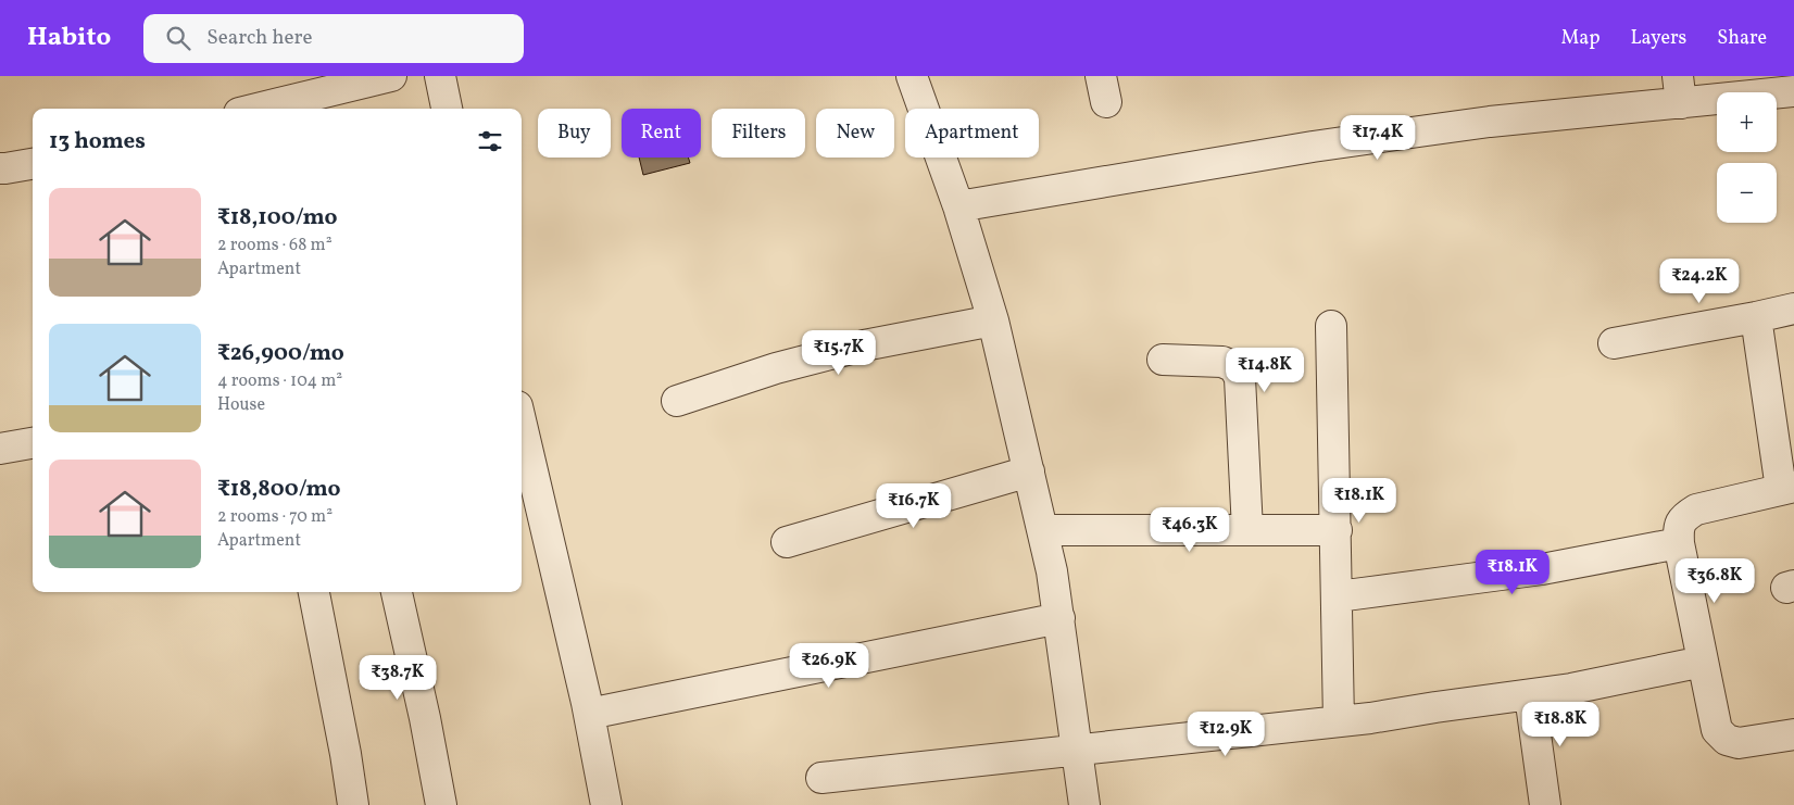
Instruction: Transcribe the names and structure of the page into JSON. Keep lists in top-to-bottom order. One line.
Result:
{"page":{"header":"Habito","search":"Search here","nav":["Map","Layers","Share"],"map_buttons":["+","−"],"chip":["Buy","Rent","Filters","New","Apartment"],"heading":"13 homes","price":["₹17.4K","₹24.2K","₹15.7K","₹14.8K","₹18.1K","₹16.7K","₹46.3K","₹18.1K","₹36.8K","₹26.9K","₹38.7K","₹18.8K","₹12.9K"],"list":[{"name":"₹18,100/mo","note":"2 rooms · 68 m² · Apartment"},{"name":"₹26,900/mo","note":"4 rooms · 104 m² · House"},{"name":"₹18,800/mo","note":"2 rooms · 70 m² · Apartment"}]}}
